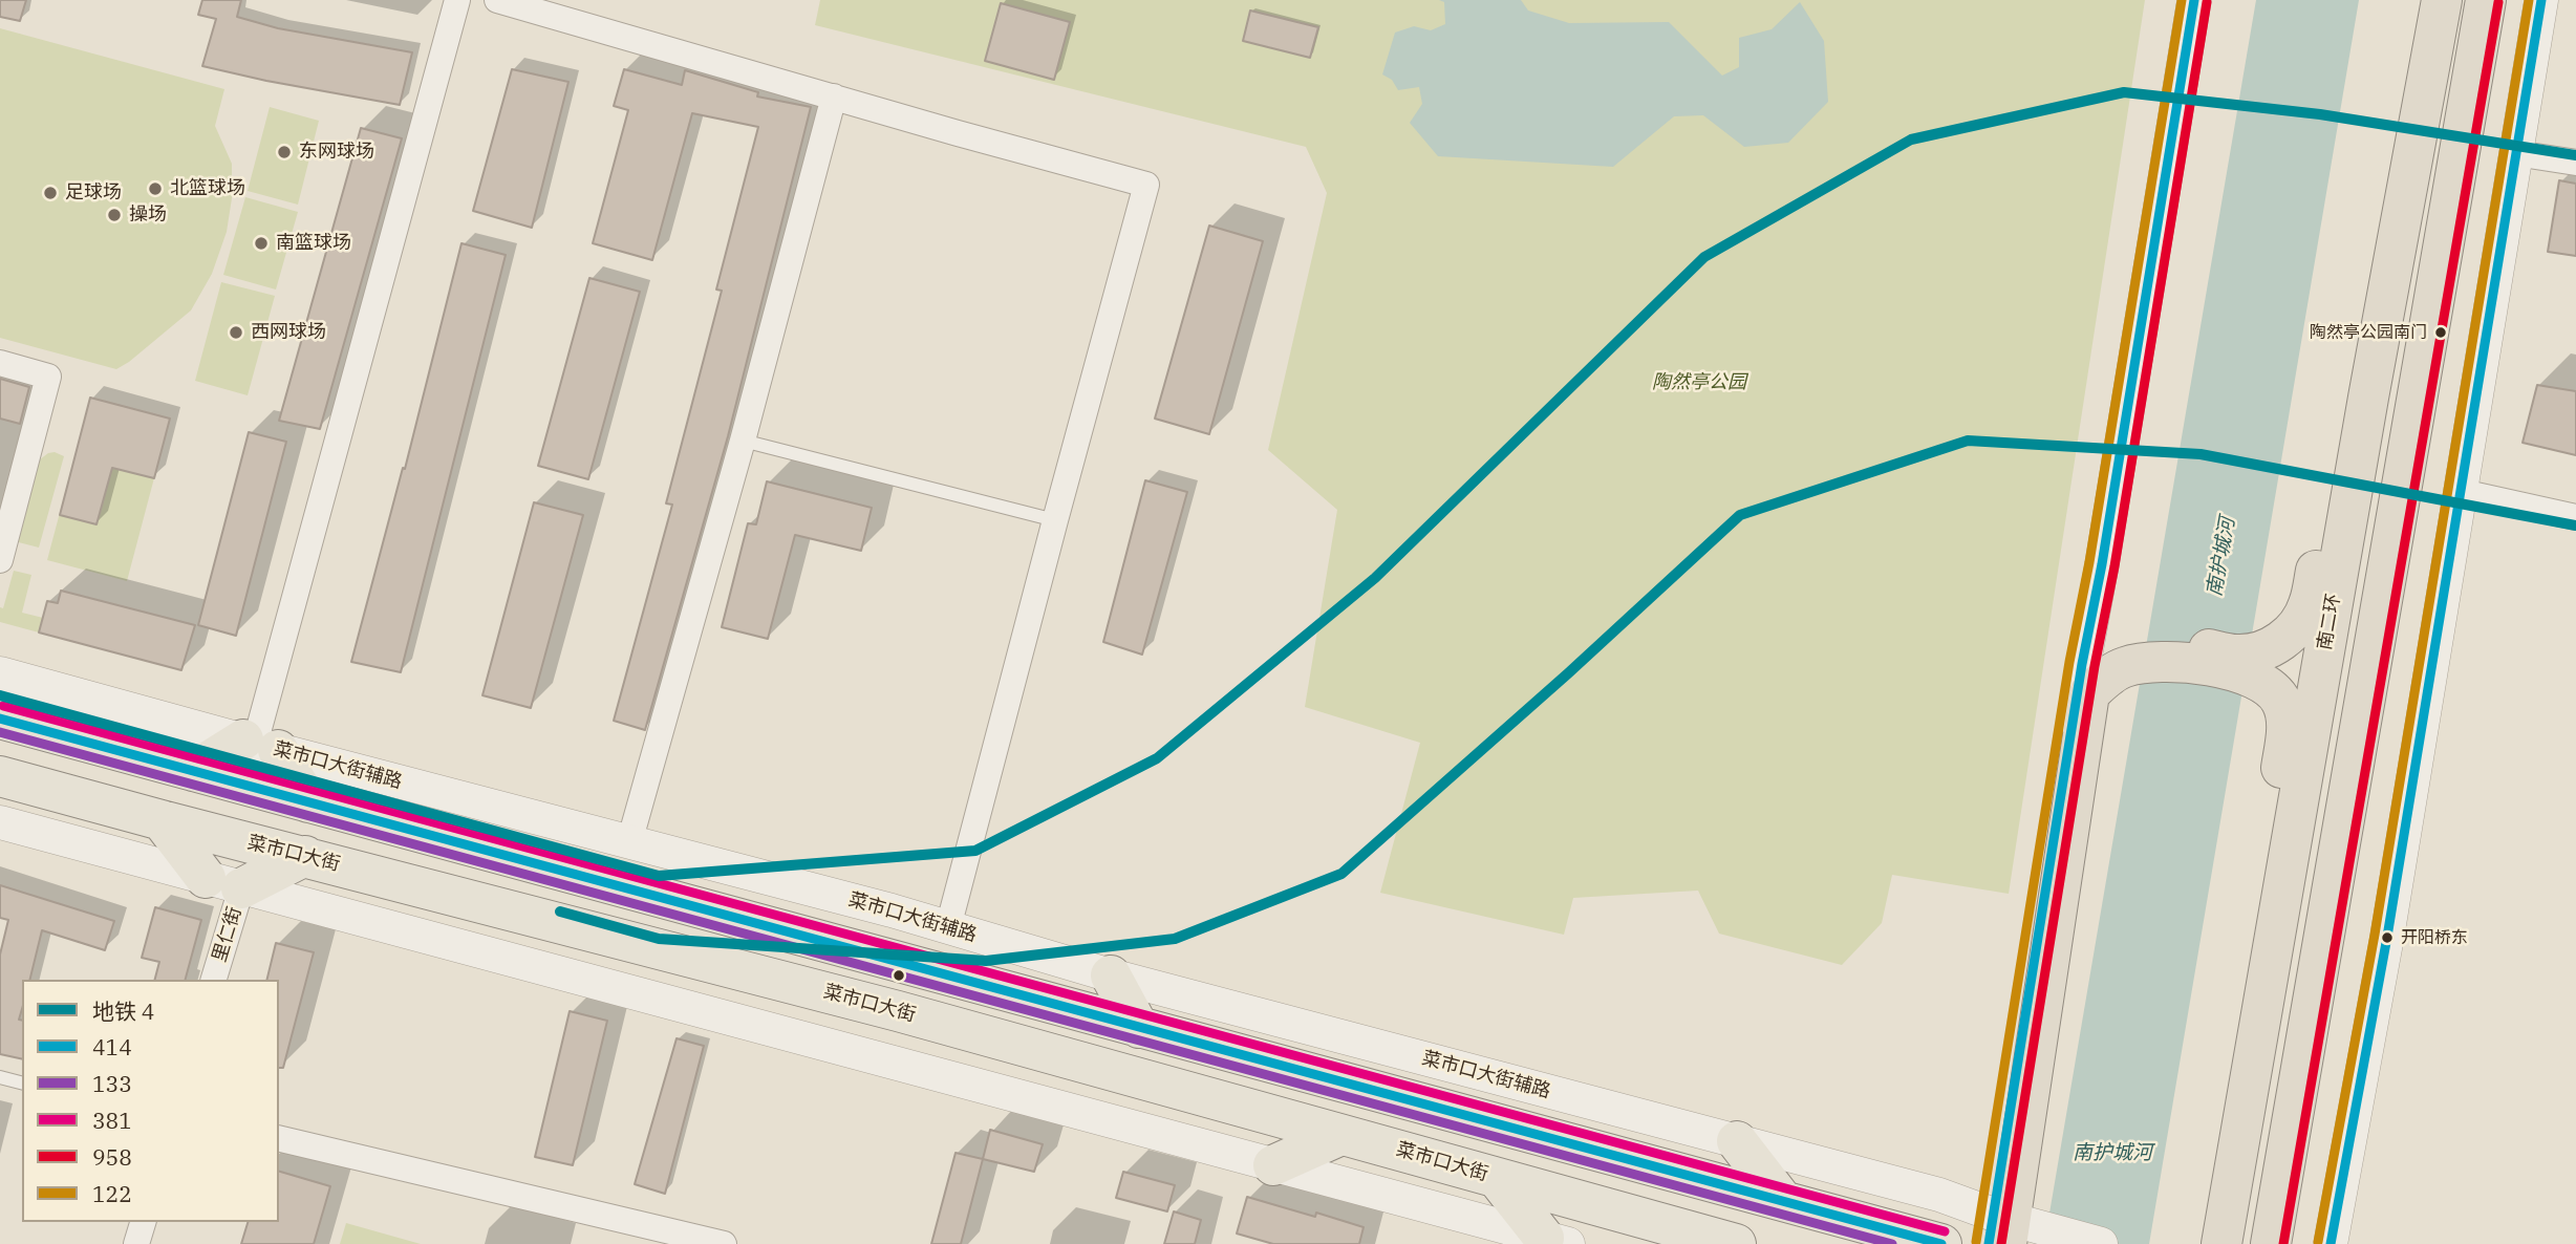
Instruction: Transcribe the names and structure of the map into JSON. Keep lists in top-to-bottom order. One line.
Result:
{"streets":{"highway":["南二环"],"main road":["菜市口大街"],"street":["菜市口大街辅路","里仁街"]},"water":["南护城河"],"parks":["陶然亭公园"],"places":["东网球场","北篮球场","足球场","操场","南篮球场","西网球场","陶然亭公园南门","开阳桥东"],"lines":["transit line 414","transit line 122","transit line 958","metro line 4","transit line 381","transit line 133"],"legend":["地铁 4","414","133","381","958","122"]}
